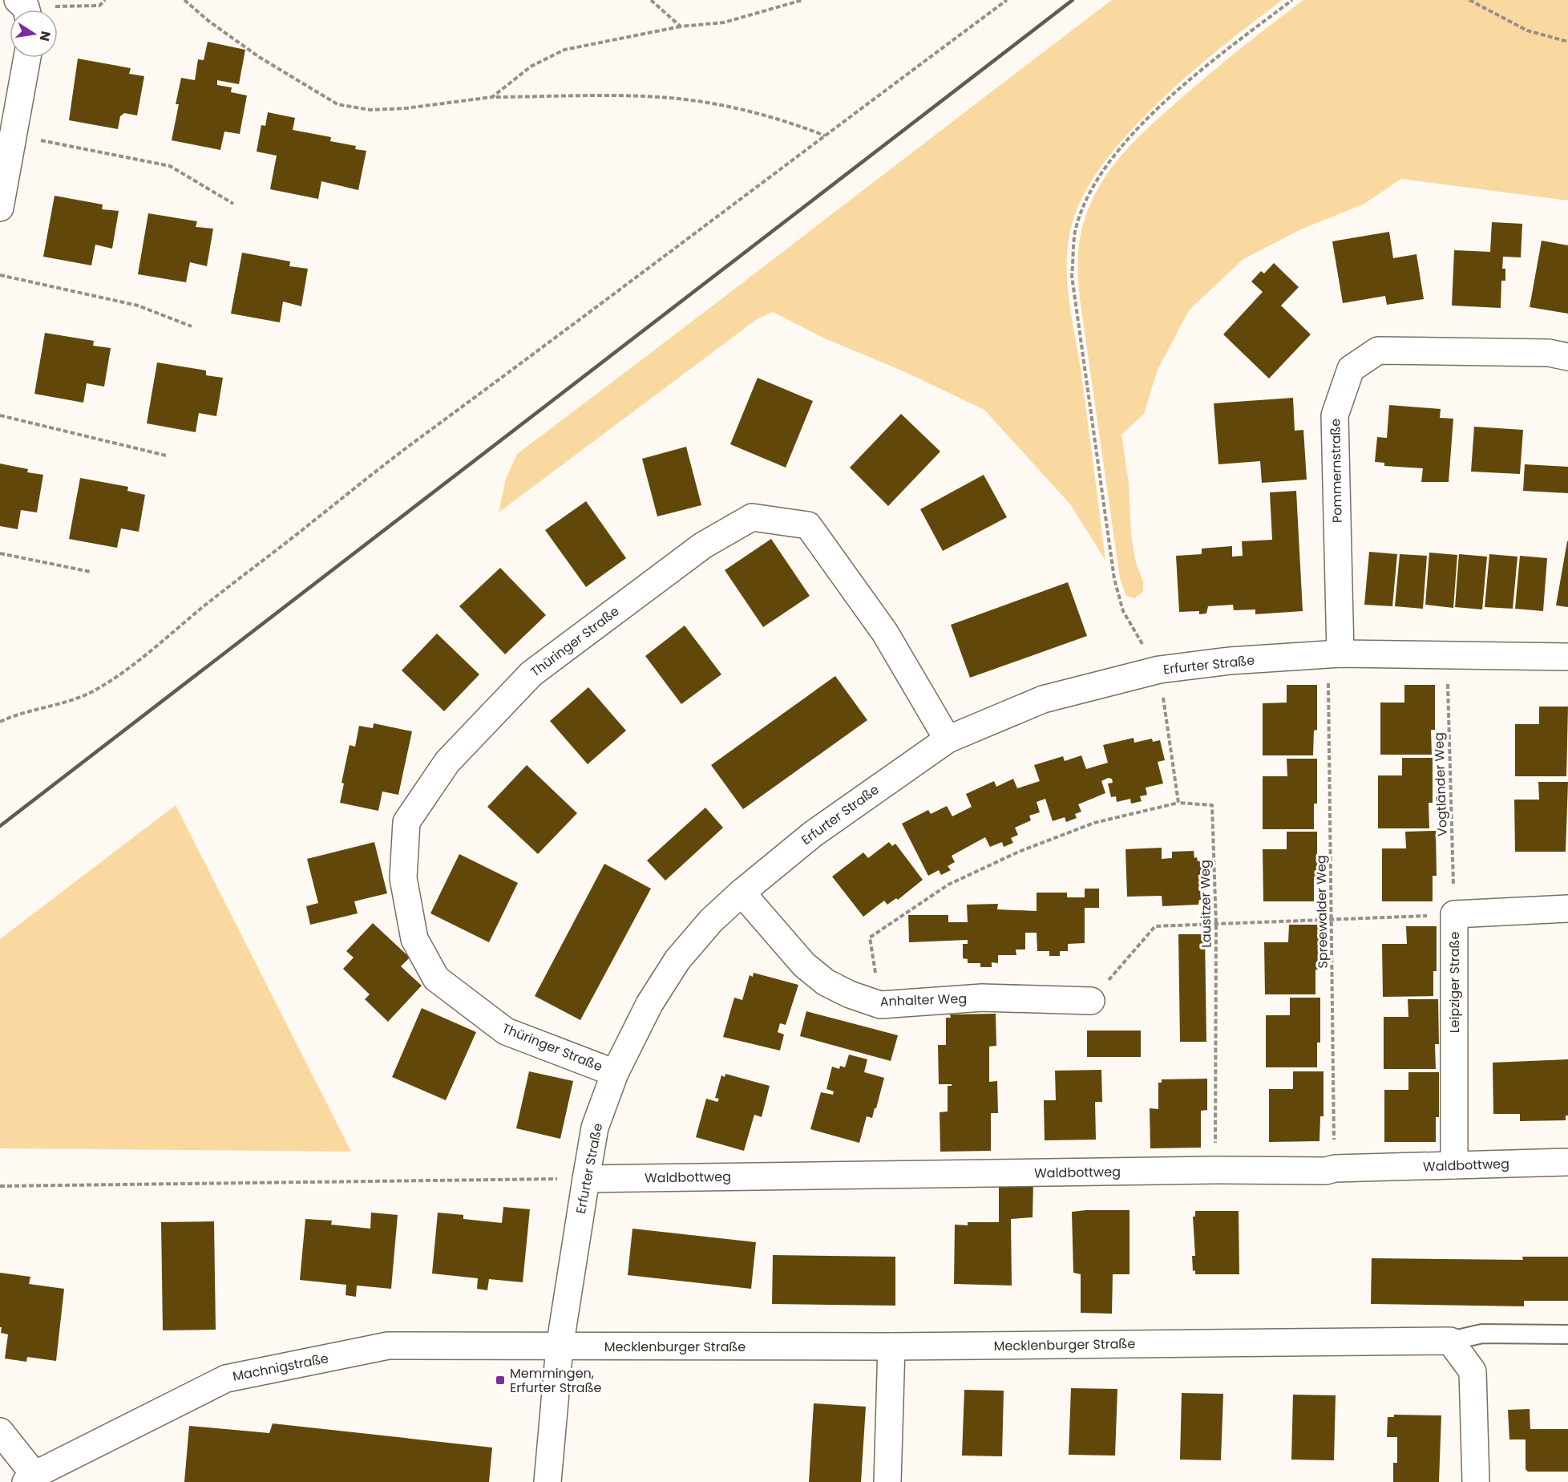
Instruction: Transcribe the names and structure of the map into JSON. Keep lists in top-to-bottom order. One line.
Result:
{"streets":{"street":["Pommernstraße","Thüringer Straße","Erfurter Straße","Leipziger Straße","Anhalter Weg","Waldbottweg","Mecklenburger Straße","Machnigstraße"],"path":["Vogtländer Weg","Lausitzer Weg","Spreewalder Weg"]},"crossings":[["Pommernstraße","Erfurter Straße"],["Pommernstraße","Spreewalder Weg"],["Thüringer Straße","Erfurter Straße"],["Erfurter Straße","Vogtländer Weg"],["Erfurter Straße","Spreewalder Weg"],["Erfurter Straße","Anhalter Weg"],["Erfurter Straße","Waldbottweg"],["Erfurter Straße","Mecklenburger Straße"],["Erfurter Straße","Machnigstraße"],["Vogtländer Weg","Leipziger Straße"],["Lausitzer Weg","Waldbottweg"],["Spreewalder Weg","Waldbottweg"],["Leipziger Straße","Waldbottweg"],["Mecklenburger Straße","Machnigstraße"]],"places":{"transit":["Memmingen, Erfurter Straße"]},"north":"right"}
